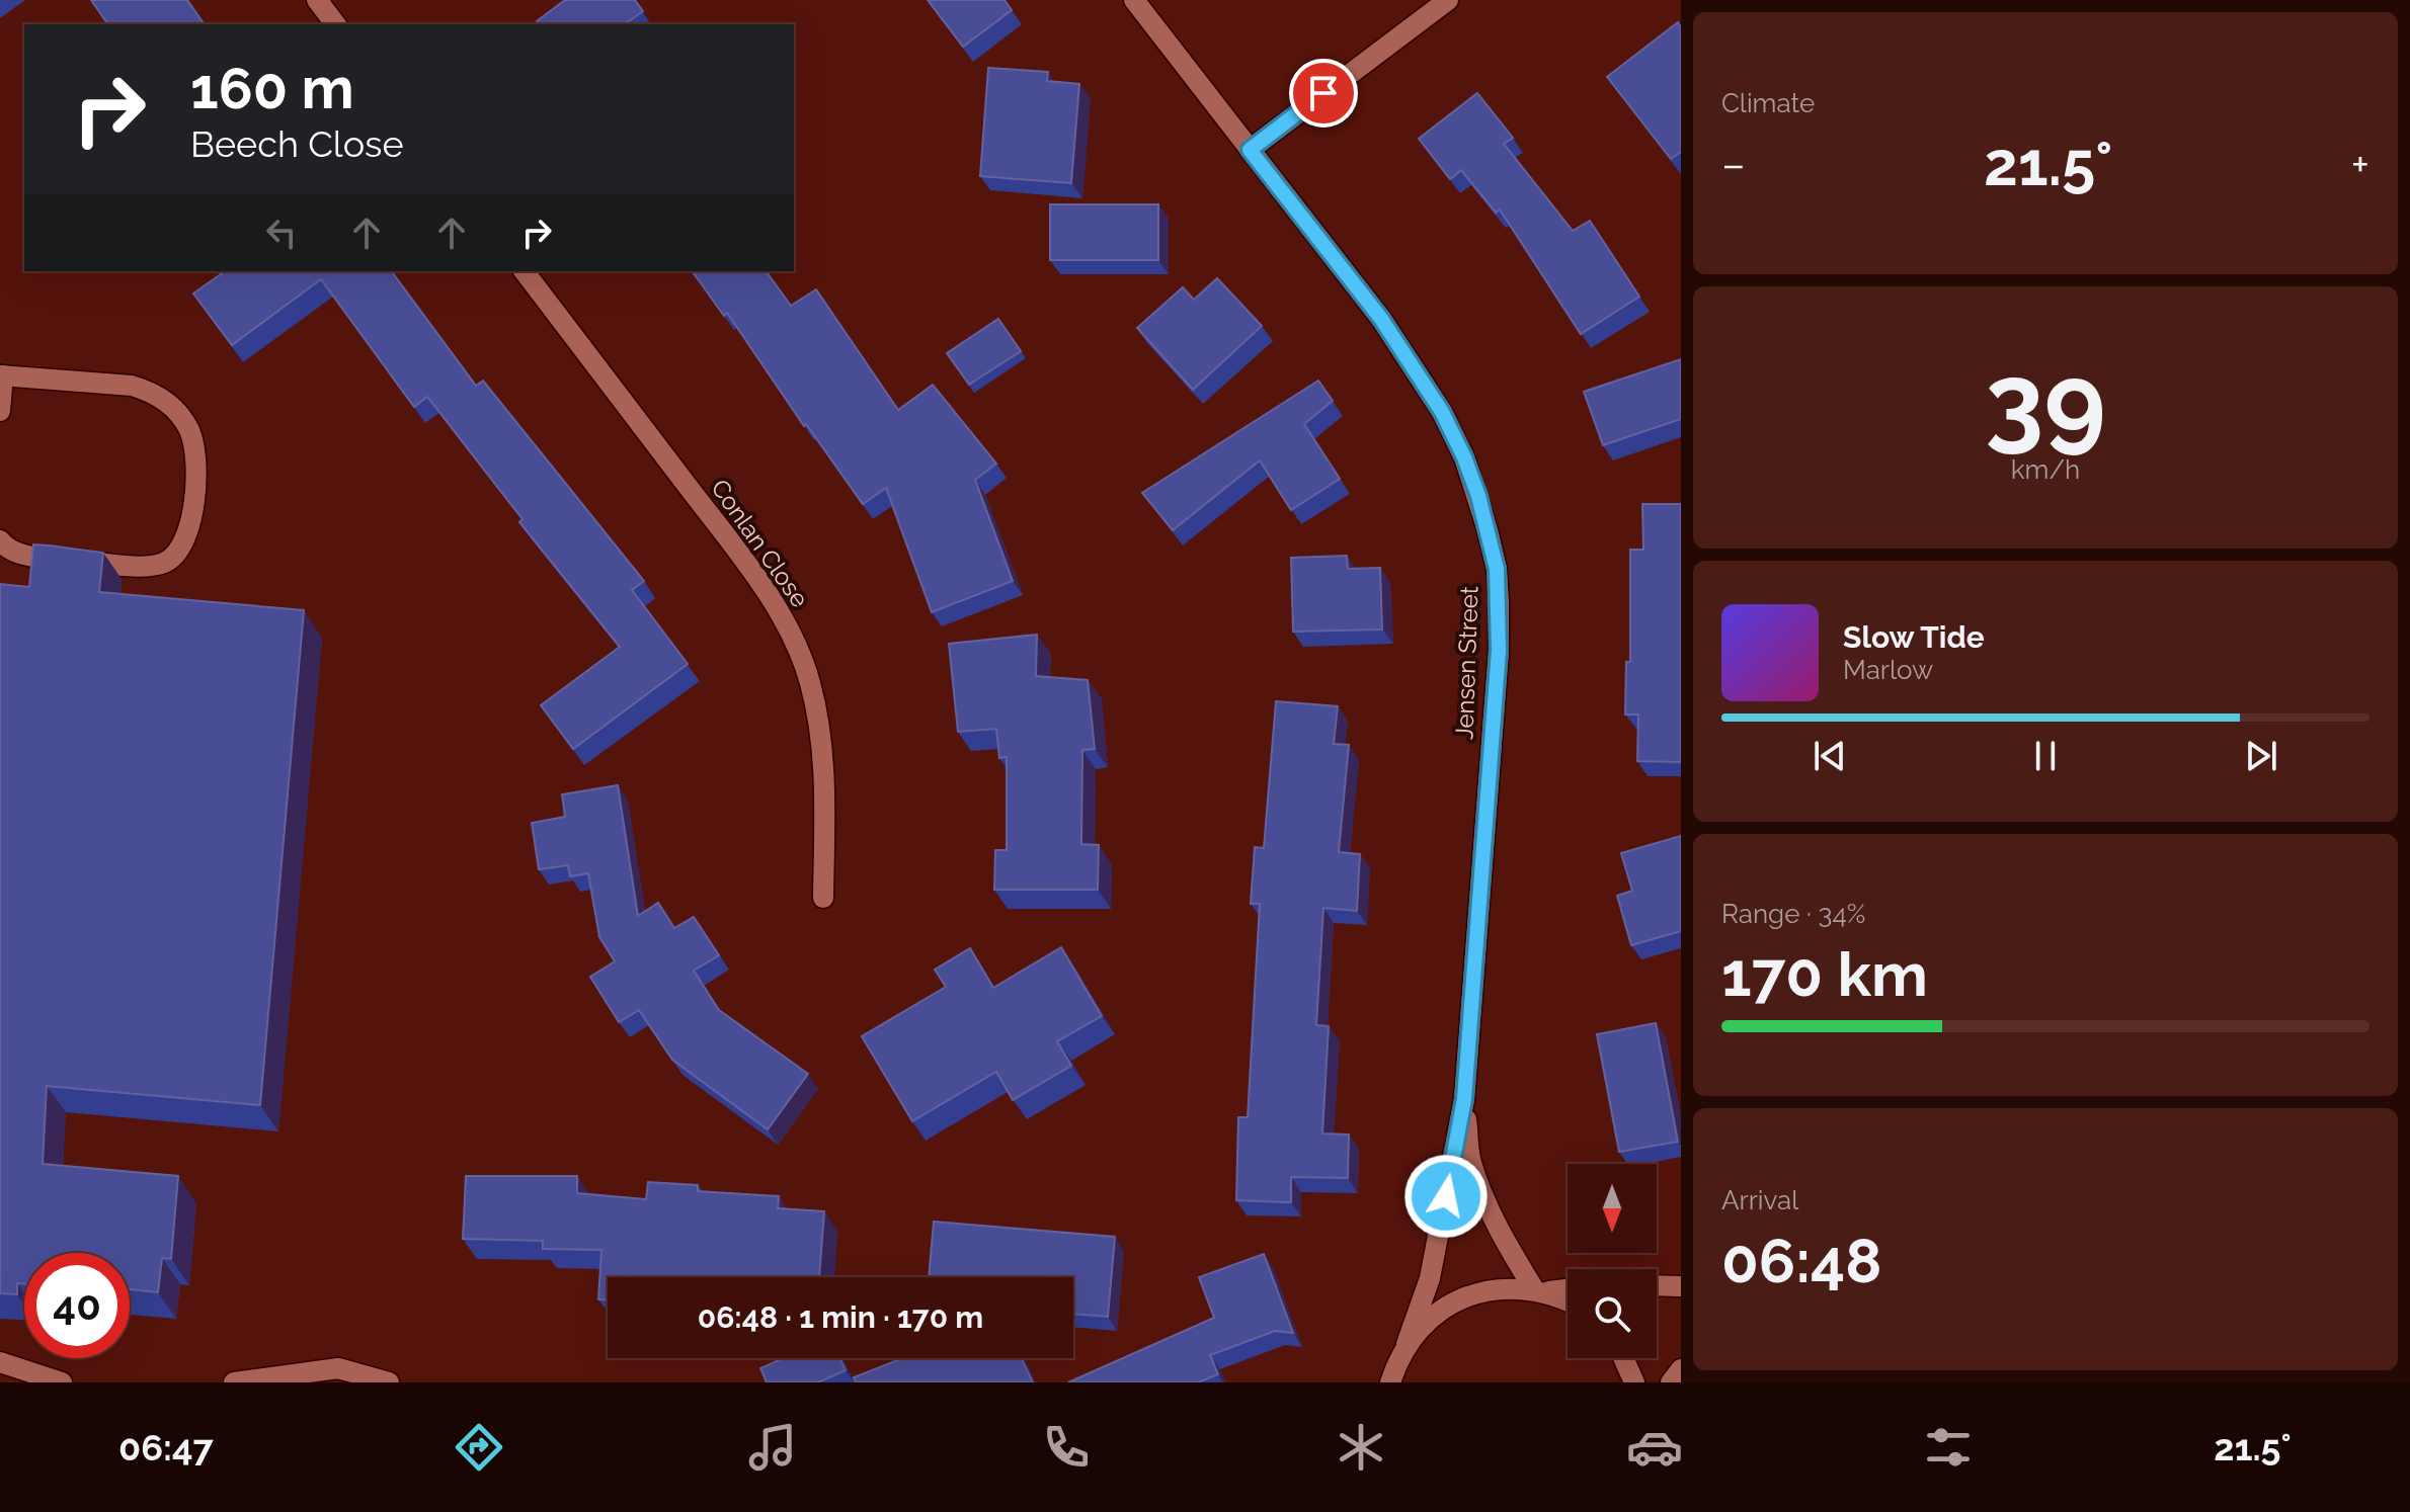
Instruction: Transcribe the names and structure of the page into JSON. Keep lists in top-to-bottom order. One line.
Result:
{"streets":{"street":["Conlan Close","Jensen Street"]},"north":"bottom","page":{"tile":["Climate",["39","km/h"],["Range · 34%","170 km"],["Arrival","06:48"]],"turn":["160 m","Beech Close"],"heat":["−","21.5°","+"],"song":["Slow Tide","Marlow"],"limit":"40","trip":"06:48 · 1 min · 170 m","tabs":["06:47","21.5°"]}}
